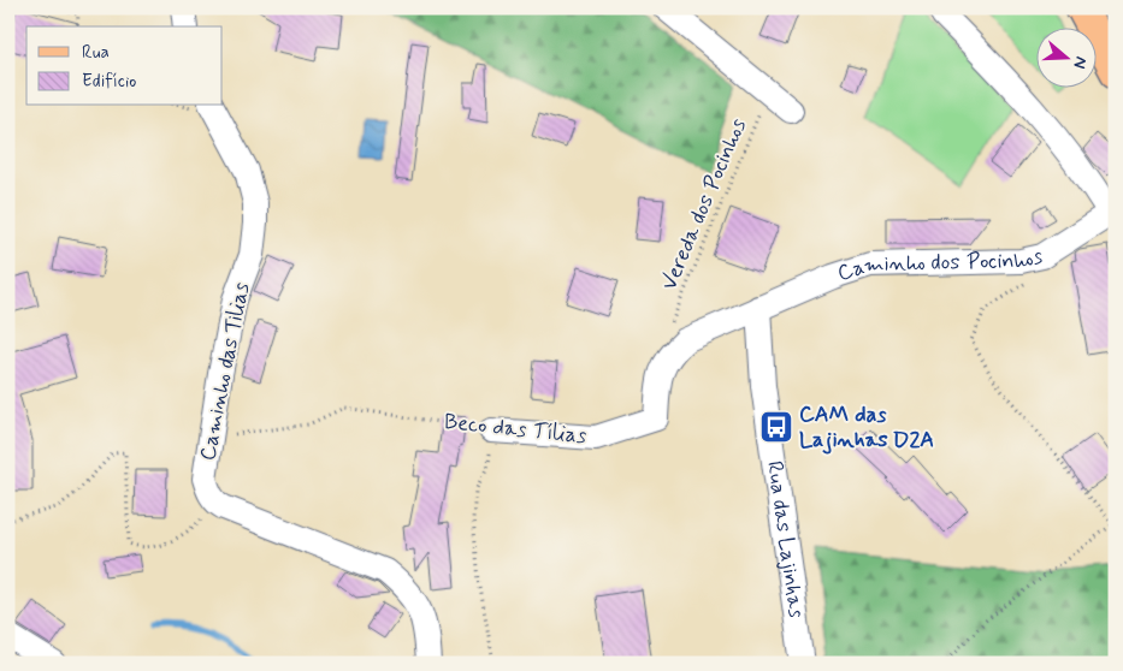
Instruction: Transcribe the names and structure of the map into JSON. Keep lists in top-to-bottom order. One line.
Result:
{"streets":{"street":["Caminho dos Pocinhos","Caminho das Tilias","Beco das Tílias","Rua das Lajinhas"],"path":["Vereda dos Pocinhos"]},"crossings":[["Caminho dos Pocinhos","Beco das Tílias"],["Caminho dos Pocinhos","Rua das Lajinhas"],["Caminho das Tilias","Beco das Tílias"],["Beco das Tílias","Rua das Lajinhas"]],"places":{"bus stop":["CAM das Lajinhas D2A"]},"legend":["Rua","Edifício"],"north":"right"}
